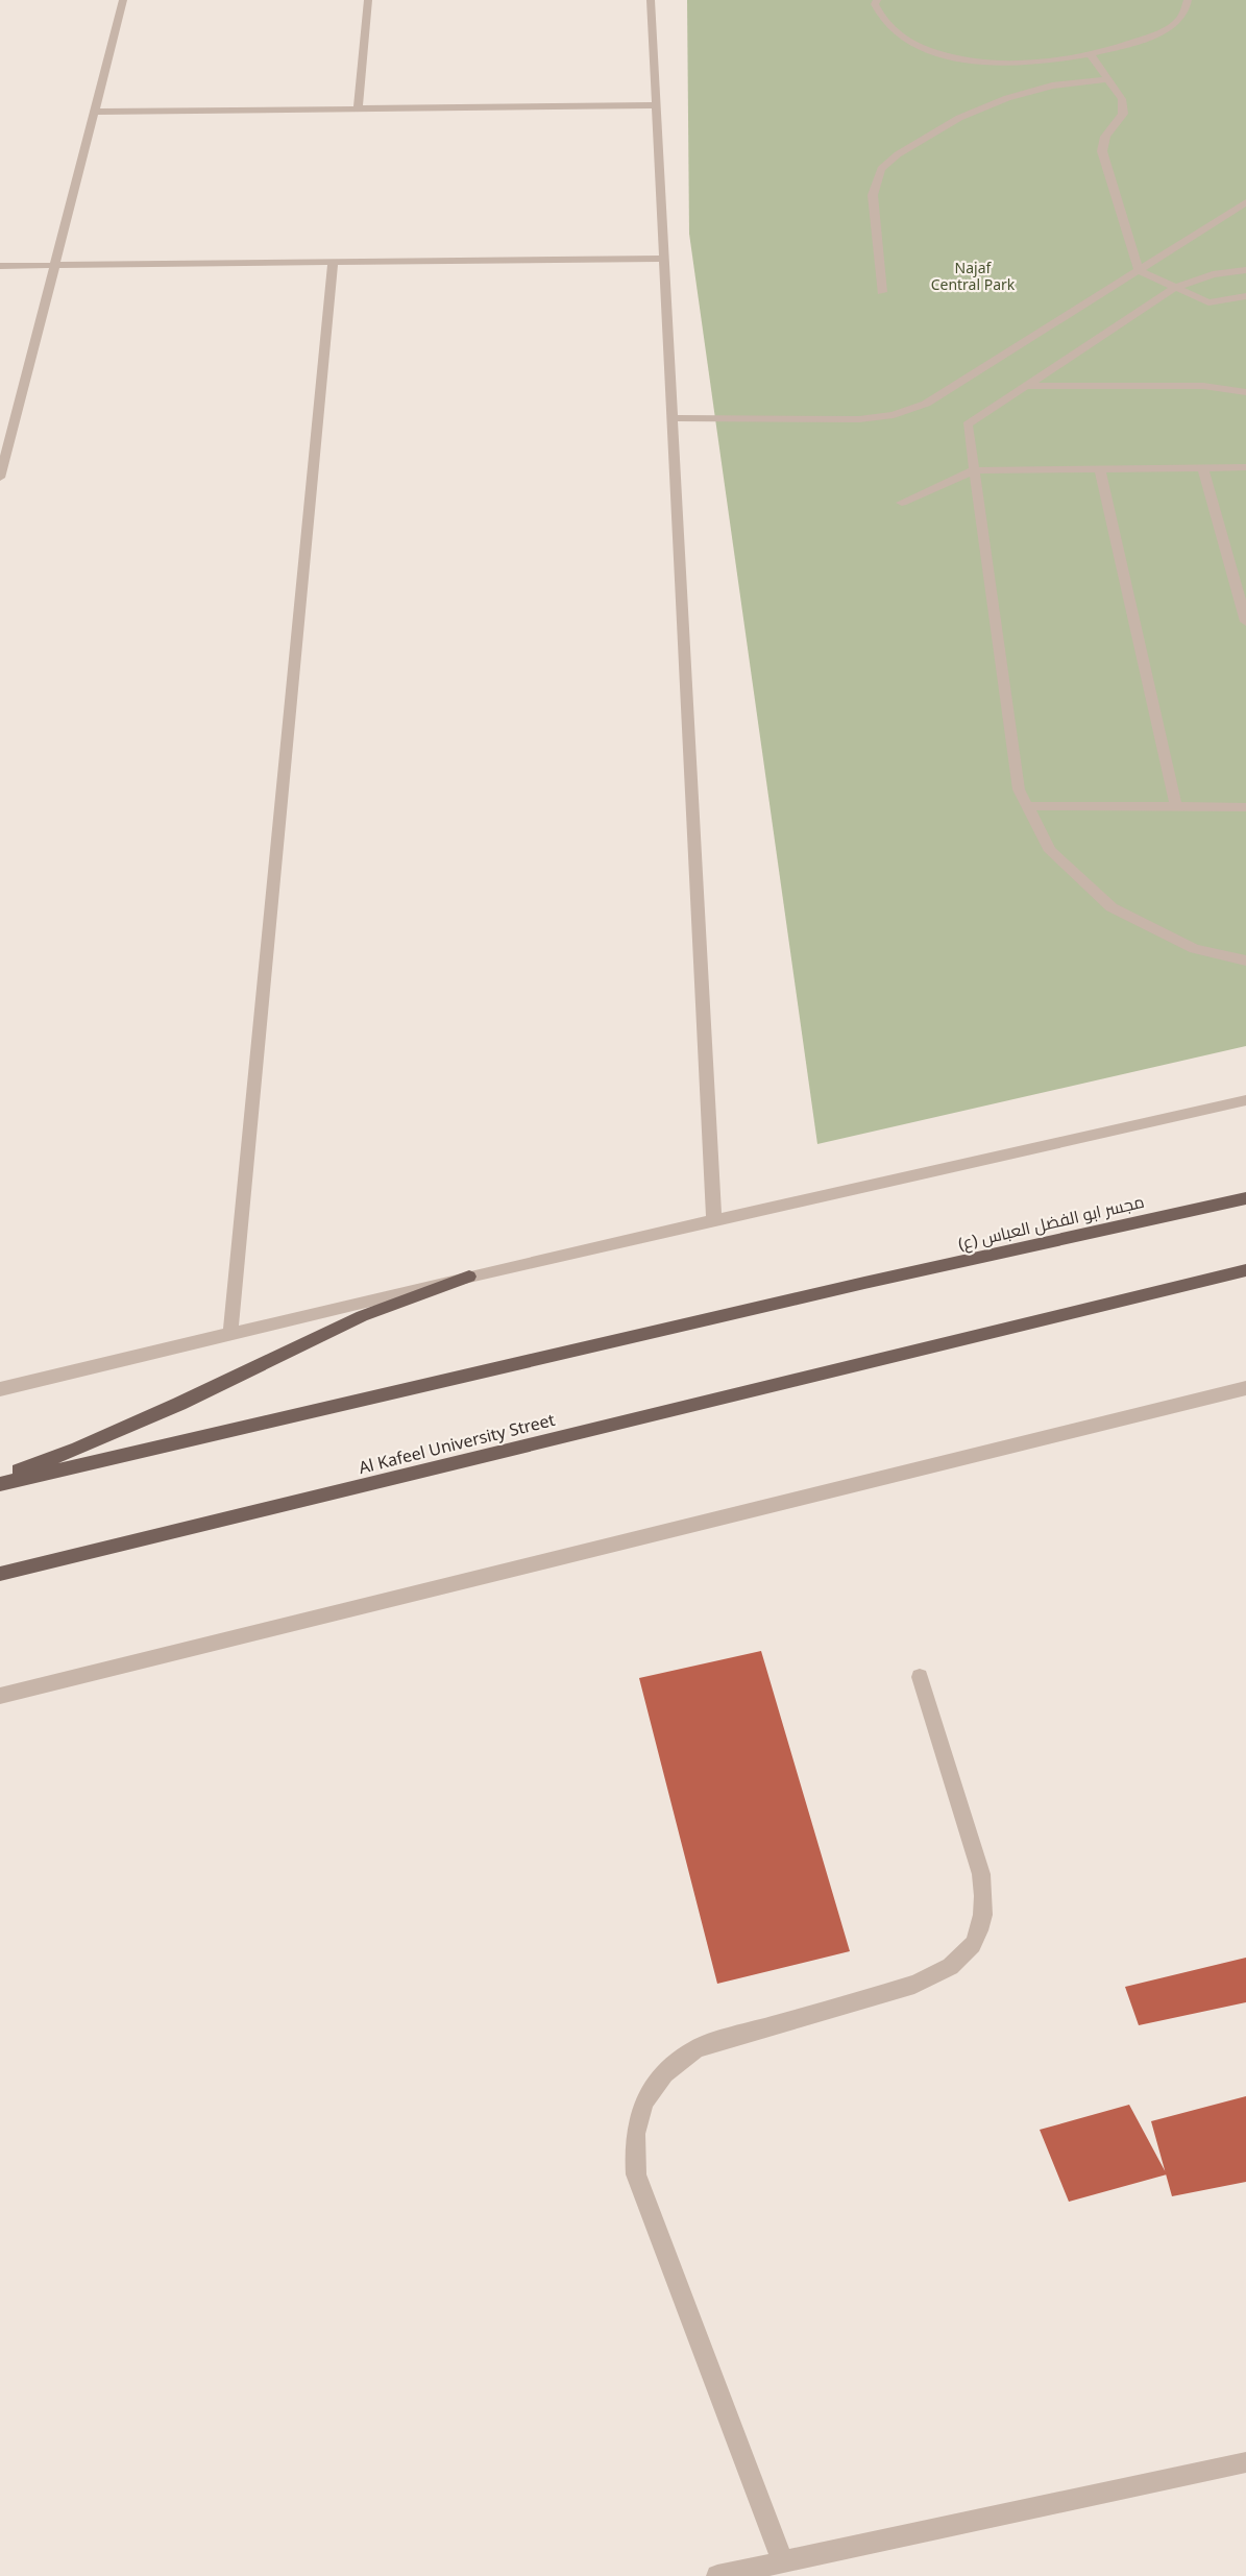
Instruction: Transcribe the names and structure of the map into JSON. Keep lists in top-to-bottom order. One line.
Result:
{"streets":{"main road":["مجسر ابو الفضل العباس (ع)","Al Kafeel University Street"]},"parks":["Najaf Central Park"]}
